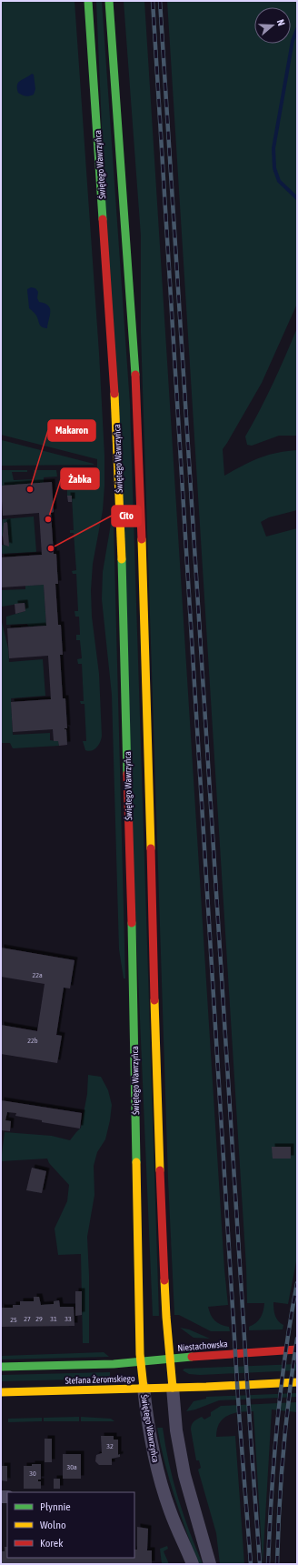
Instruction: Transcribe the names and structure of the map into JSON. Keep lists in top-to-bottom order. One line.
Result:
{"streets":{"main road":["Świętego Wawrzyńca","Niestachowska","Stefana Żeromskiego"]},"crossings":[["Świętego Wawrzyńca","Niestachowska"],["Świętego Wawrzyńca","Stefana Żeromskiego"],["Niestachowska","Stefana Żeromskiego"]],"places":["Makaron","Żabka","Cito"],"house_numbers":["22a","22b","27","29","31","33","25","32","30a","30"],"legend":["Płynnie","Wolno","Korek"],"north":"right"}
